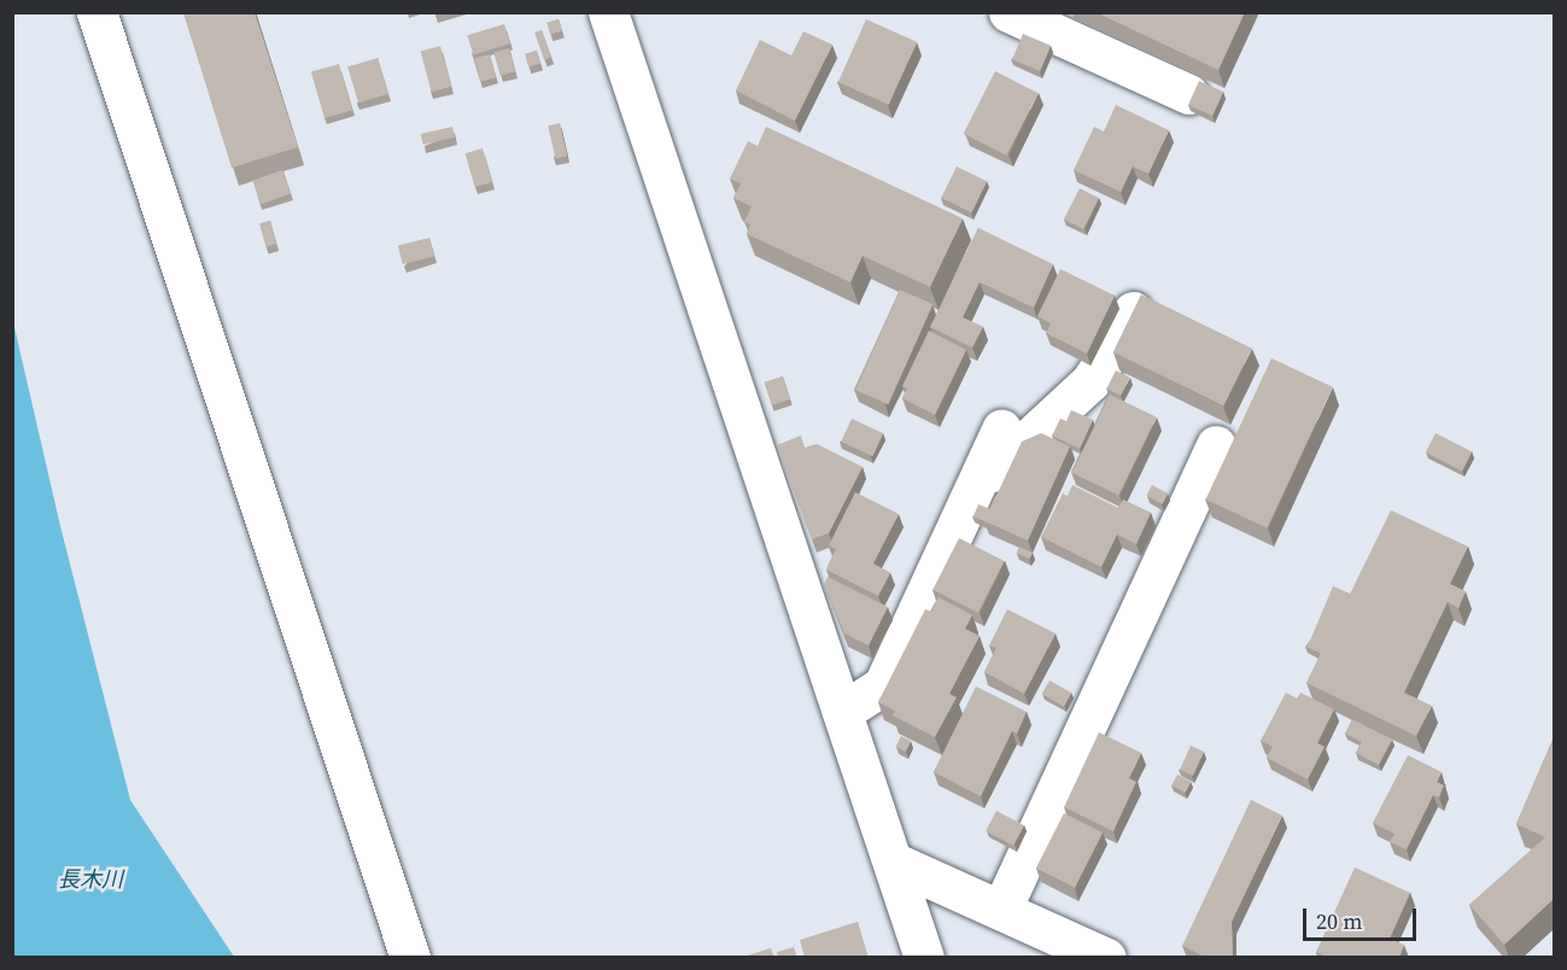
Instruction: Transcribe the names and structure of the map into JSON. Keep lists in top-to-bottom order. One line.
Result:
{"water":["長木川"],"scale_bar":"20 m"}
